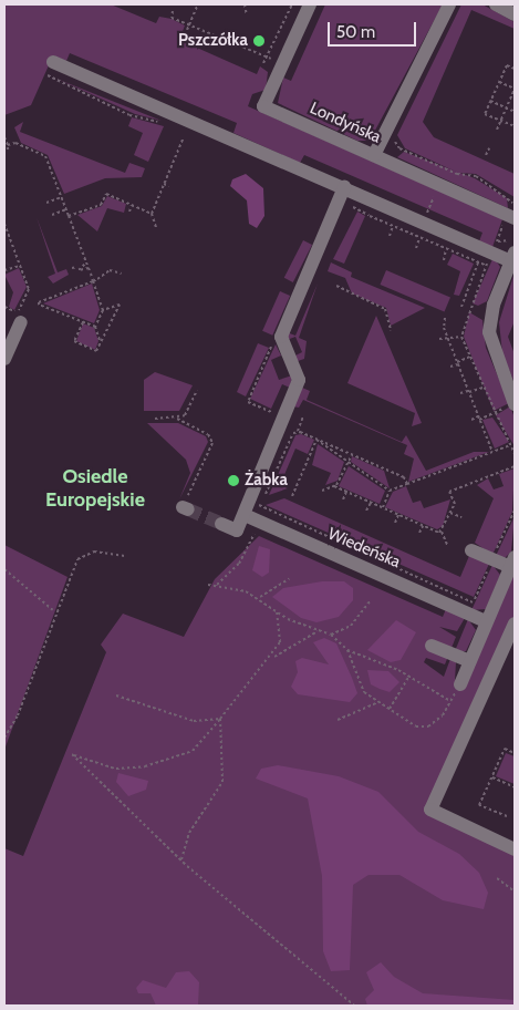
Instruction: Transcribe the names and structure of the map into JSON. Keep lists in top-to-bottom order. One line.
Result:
{"streets":{"street":["Londyńska","Wiedeńska"]},"districts":["Osiedle Europejskie"],"places":["Pszczółka","Żabka"],"scale_bar":"50 m"}
